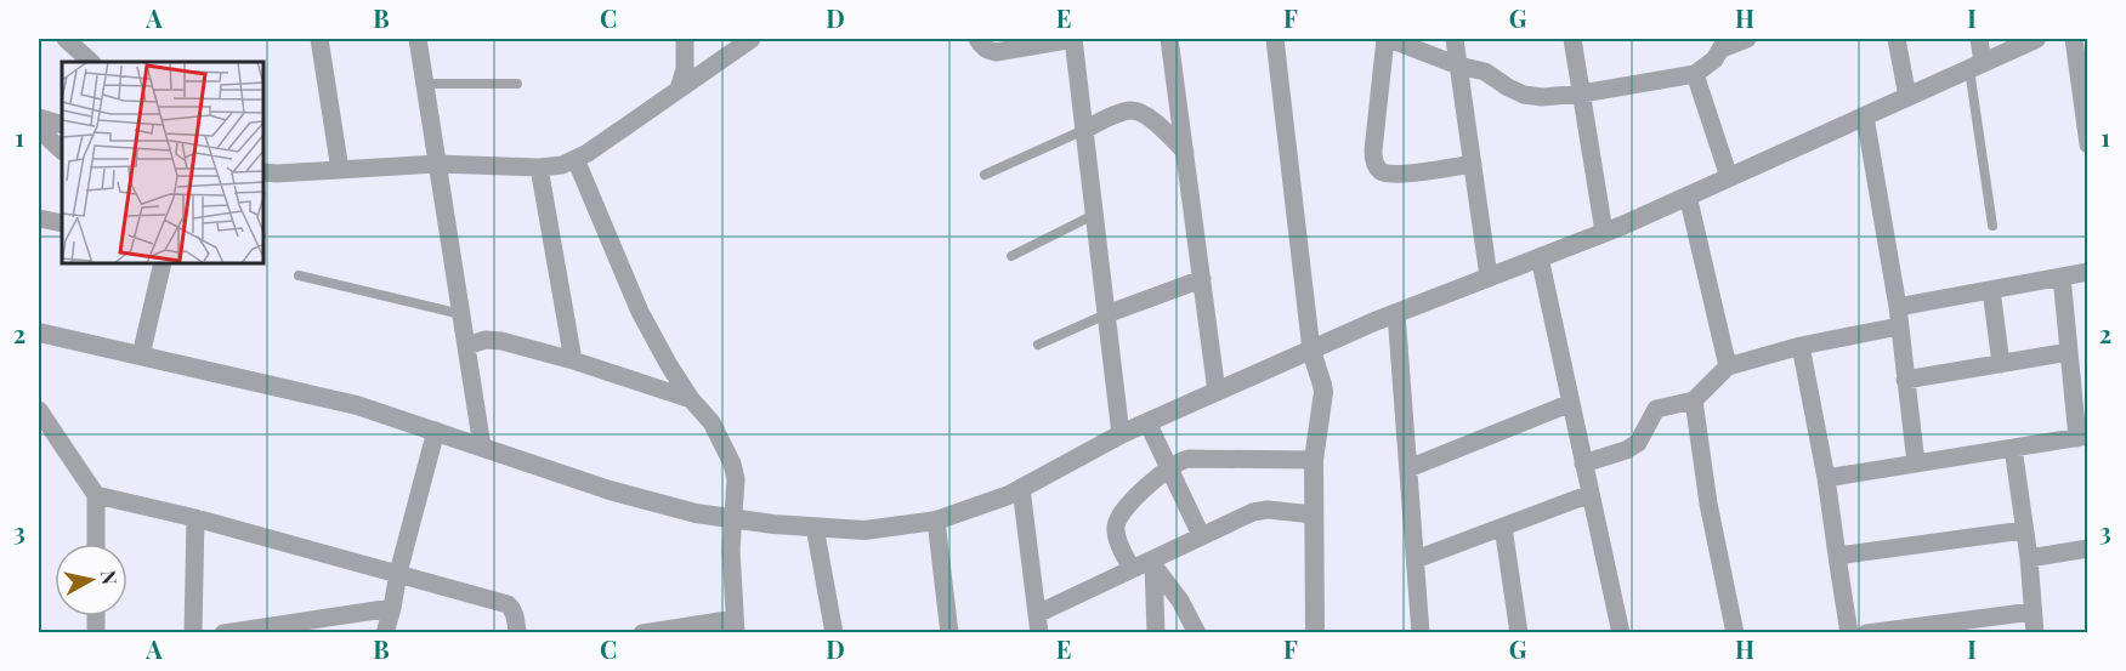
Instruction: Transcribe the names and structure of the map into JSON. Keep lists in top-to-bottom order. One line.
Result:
{"north":"right","grid":{"columns":["A","B","C","D","E","F","G","H","I"],"rows":["1","2","3"]}}
